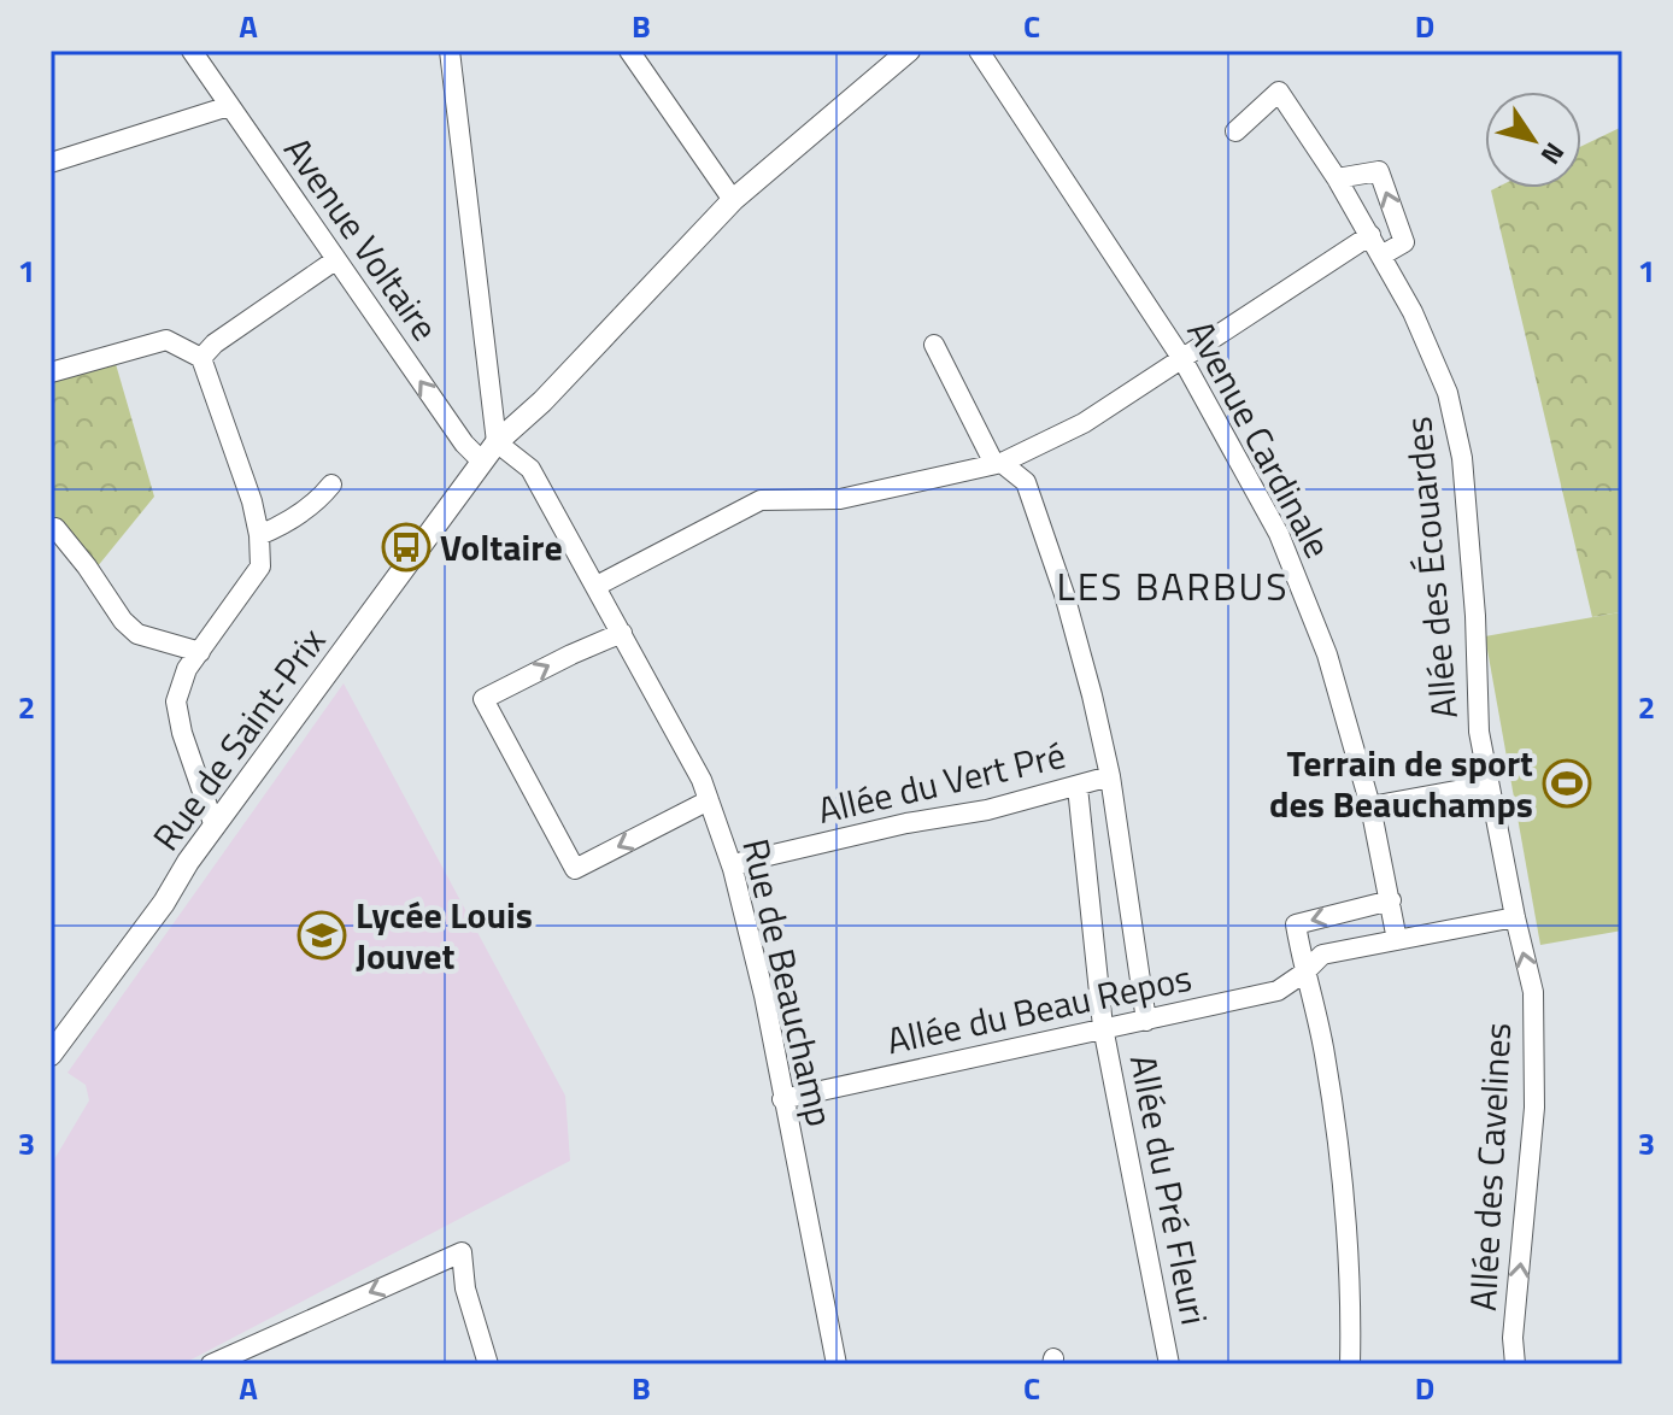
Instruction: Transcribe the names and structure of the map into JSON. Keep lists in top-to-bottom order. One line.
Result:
{"streets":{"street":["Avenue Voltaire","Avenue Cardinale","Allée des Écouardes","Rue de Saint-Prix","Allée du Vert Pré","Rue de Beauchamp","Allée du Beau Repos","Allée des Cavelines","Allée du Pré Fleuri"]},"crossings":[["Avenue Voltaire","Rue de Saint-Prix"],["Avenue Cardinale","Allée du Beau Repos"],["Allée des Écouardes","Allée du Beau Repos"],["Allée des Écouardes","Allée des Cavelines"],["Rue de Saint-Prix","Rue de Beauchamp"],["Allée du Vert Pré","Rue de Beauchamp"],["Allée du Vert Pré","Allée du Pré Fleuri"],["Rue de Beauchamp","Allée du Beau Repos"],["Allée du Beau Repos","Allée des Cavelines"],["Allée du Beau Repos","Allée du Pré Fleuri"]],"one_way":["Avenue Voltaire","Allée des Cavelines"],"districts":["LES BARBUS"],"places":{"bus stop":["Voltaire"],"sports":["Terrain de sport des Beauchamps"],"school or university":["Lycée Louis Jouvet"]},"north":"bottom right","grid":{"columns":["A","B","C","D"],"rows":["1","2","3"]}}
